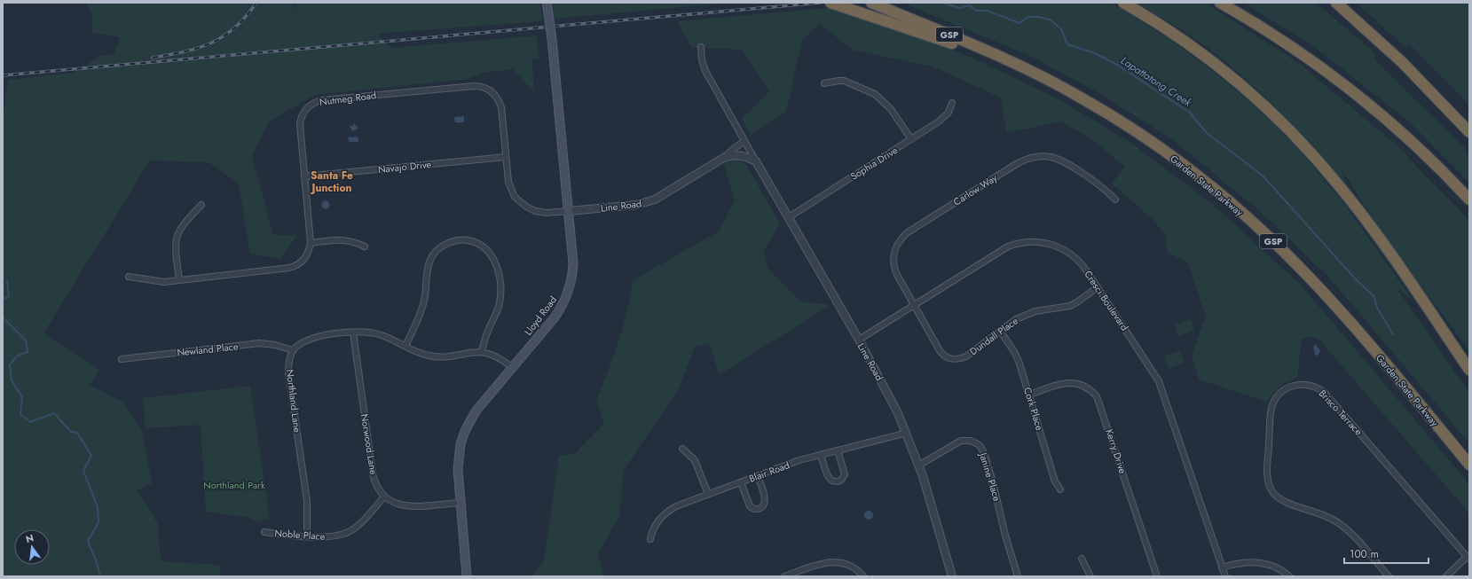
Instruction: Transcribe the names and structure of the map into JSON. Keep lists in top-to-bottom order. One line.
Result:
{"streets":{"highway":["GSP","Garden State Parkway"],"main road":["Lloyd Road"],"street":["Nutmeg Road","Sophia Drive","Navajo Drive","Carlow Way","Line Road","Cresci Boulevard","Dundall Place","Newland Place","Northland Lane","Cork Place","Brisco Terrace","Norwood Lane","Kerry Drive","Blair Road","Janine Place","Noble Place"]},"crossings":[["Nutmeg Road","Navajo Drive"],["Nutmeg Road","Line Road"],["Nutmeg Road","Lloyd Road"],["Sophia Drive","Line Road"],["Carlow Way","Cresci Boulevard"],["Carlow Way","Dundall Place"],["Line Road","Cresci Boulevard"],["Line Road","Lloyd Road"],["Line Road","Blair Road"],["Line Road","Janine Place"],["Cresci Boulevard","Dundall Place"],["Dundall Place","Cork Place"],["Newland Place","Northland Lane"],["Northland Lane","Noble Place"],["Cork Place","Kerry Drive"],["Norwood Lane","Noble Place"]],"districts":["Santa Fe Junction"],"water":["Lapattatong Creek"],"parks":["Northland Park"],"scale_bar":"100 m","north":"top"}
